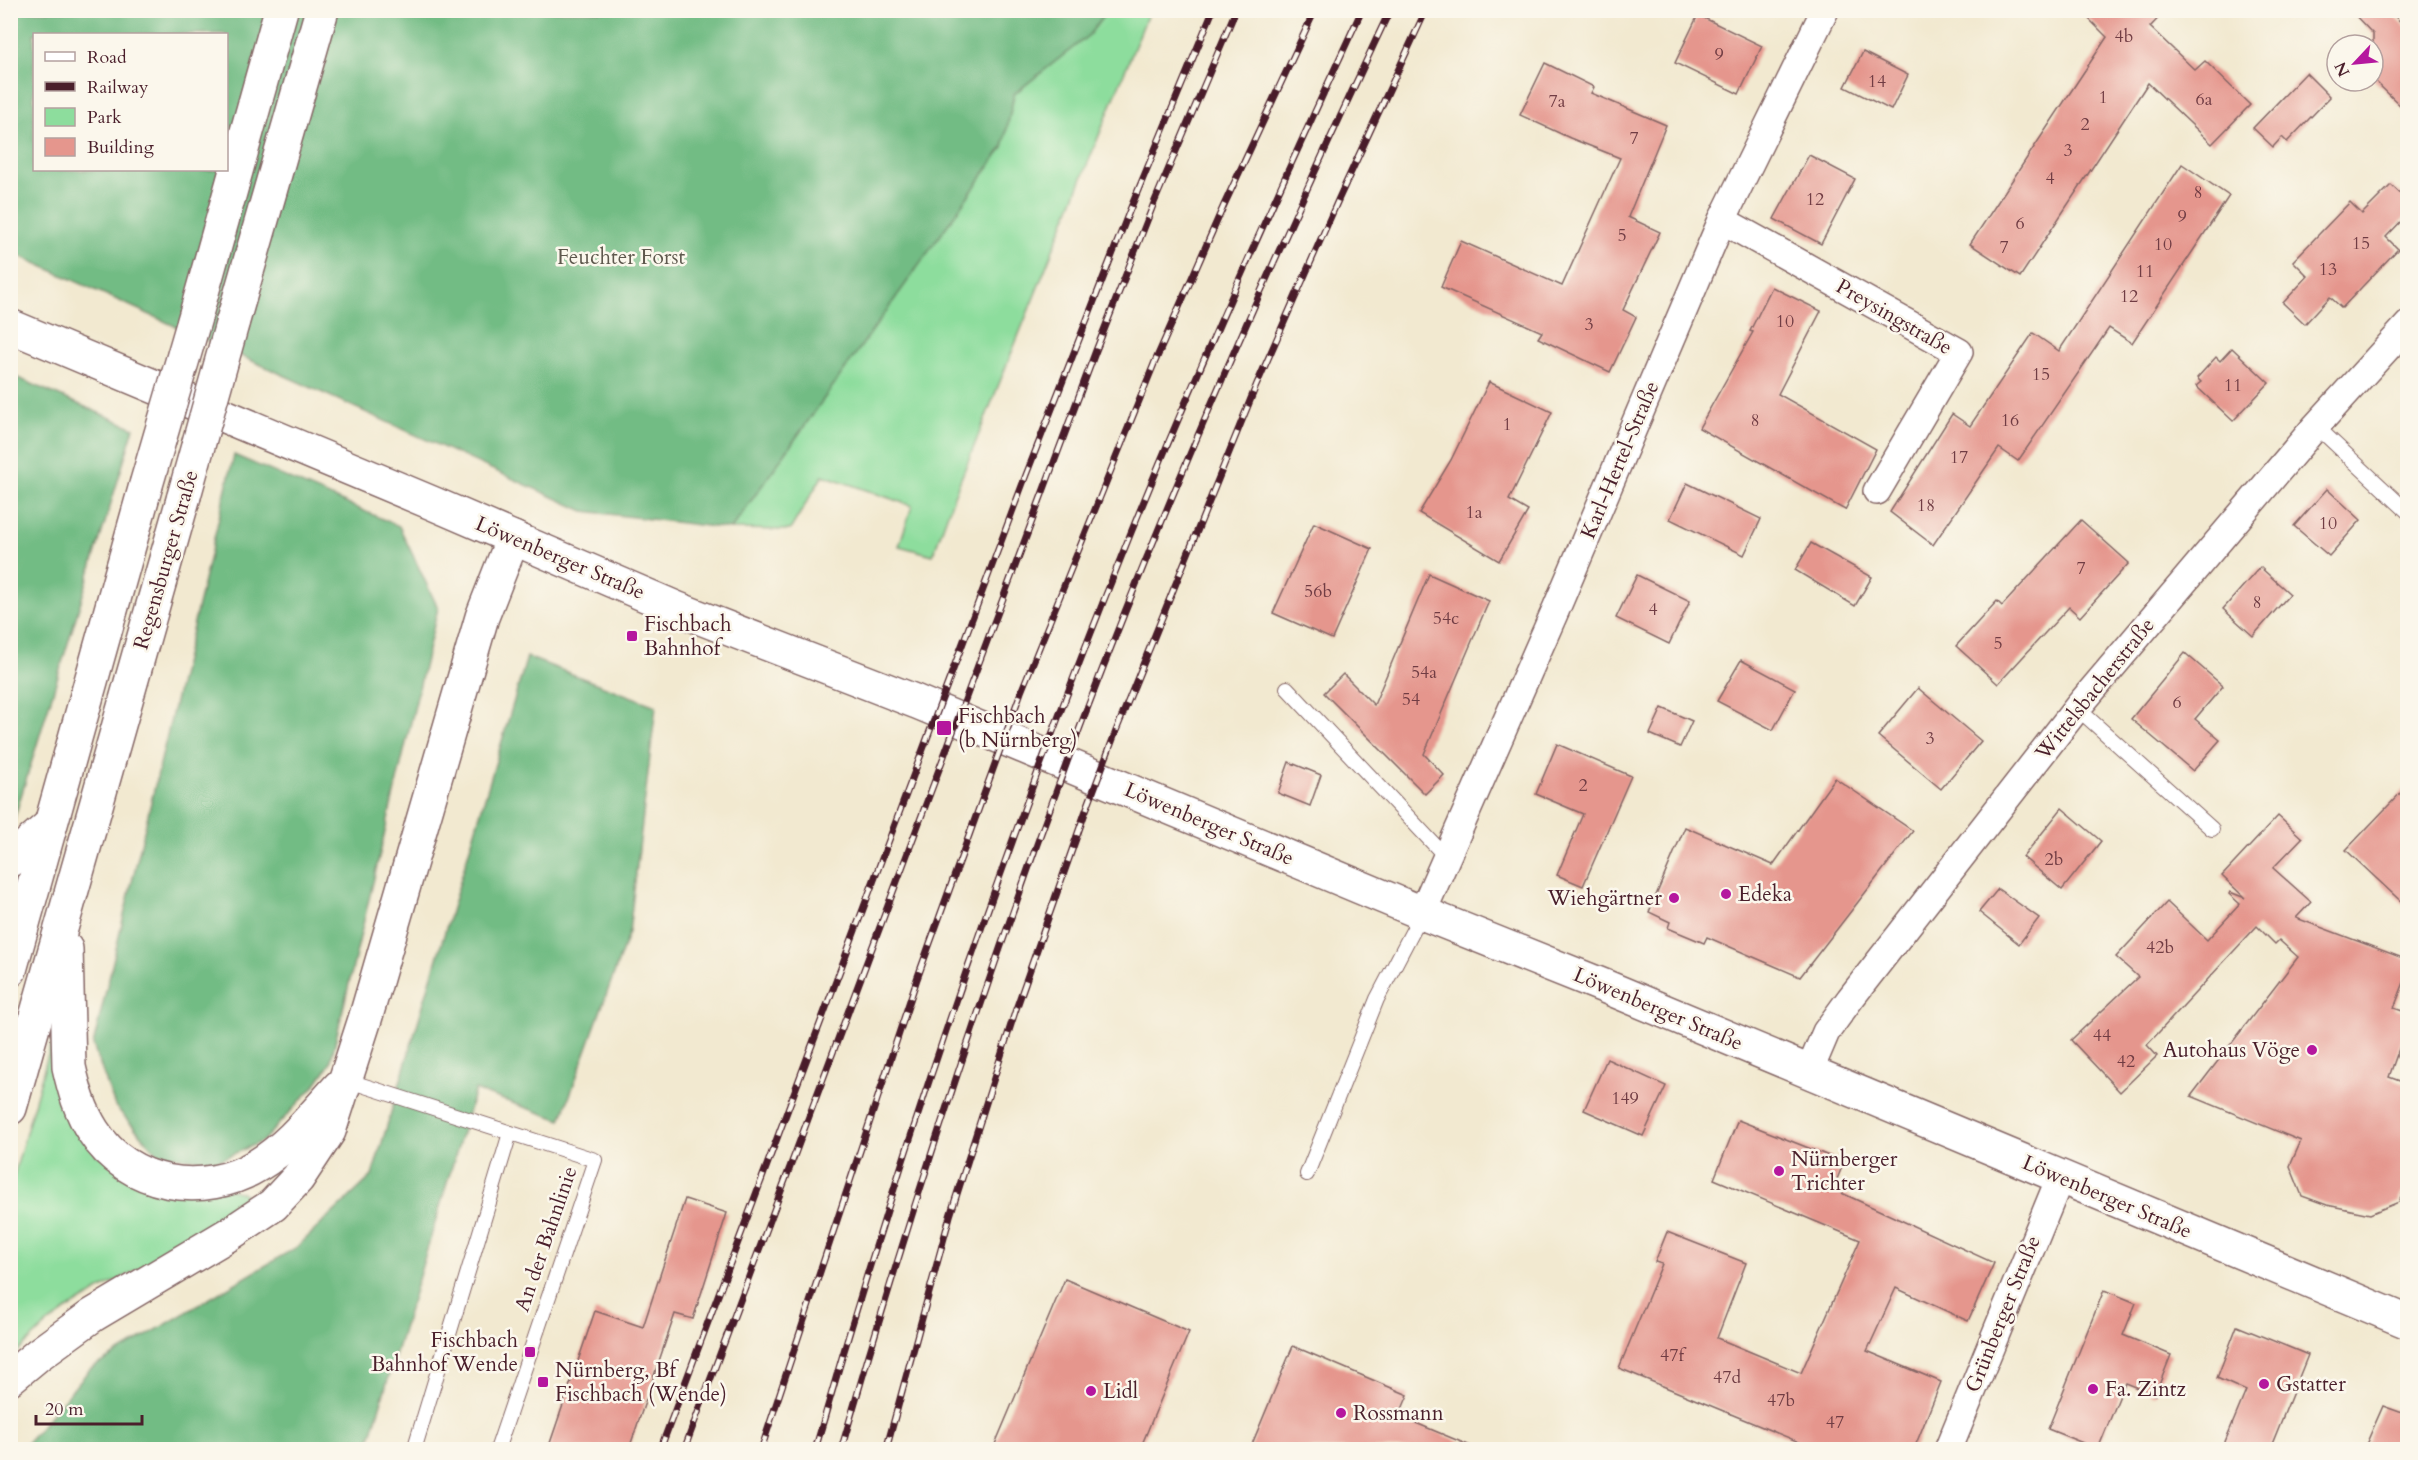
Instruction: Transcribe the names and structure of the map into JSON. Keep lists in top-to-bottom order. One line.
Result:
{"streets":{"main road":["Löwenberger Straße","Regensburger Straße"],"street":["Preysingstraße","Karl-Hertel-Straße","Wittelsbacherstraße","Grünberger Straße"],"lane":["An der Bahnlinie"]},"crossings":[["Preysingstraße","Karl-Hertel-Straße"],["Karl-Hertel-Straße","Löwenberger Straße"],["Löwenberger Straße","Wittelsbacherstraße"],["Löwenberger Straße","Grünberger Straße"]],"parks":["Feuchter Forst"],"places":{"transit":["Fischbach Bahnhof","Fischbach (b Nürnberg)","Fischbach Bahnhof Wende","Nürnberg, Bf Fischbach (Wende)"],"other":["Edeka","Wiehgärtner","Autohaus Vöge","Nürnberger Trichter","Gstatter","Fa. Zintz","Lidl","Rossmann"]},"house_numbers":["4b","9","14","1","6a","7a","2","7","3","4","8","12","9","6","5","15","10","7","13","11","12","10","3","15","11","8","16","1","17","18","1a","10","7","56b","8","4","54c","5","54a","54","6","3","2","2b","42b","44","42","149","47f","47d","47b","47"],"legend":["Road","Railway","Park","Building"],"scale_bar":"20 m","north":"bottom left"}
